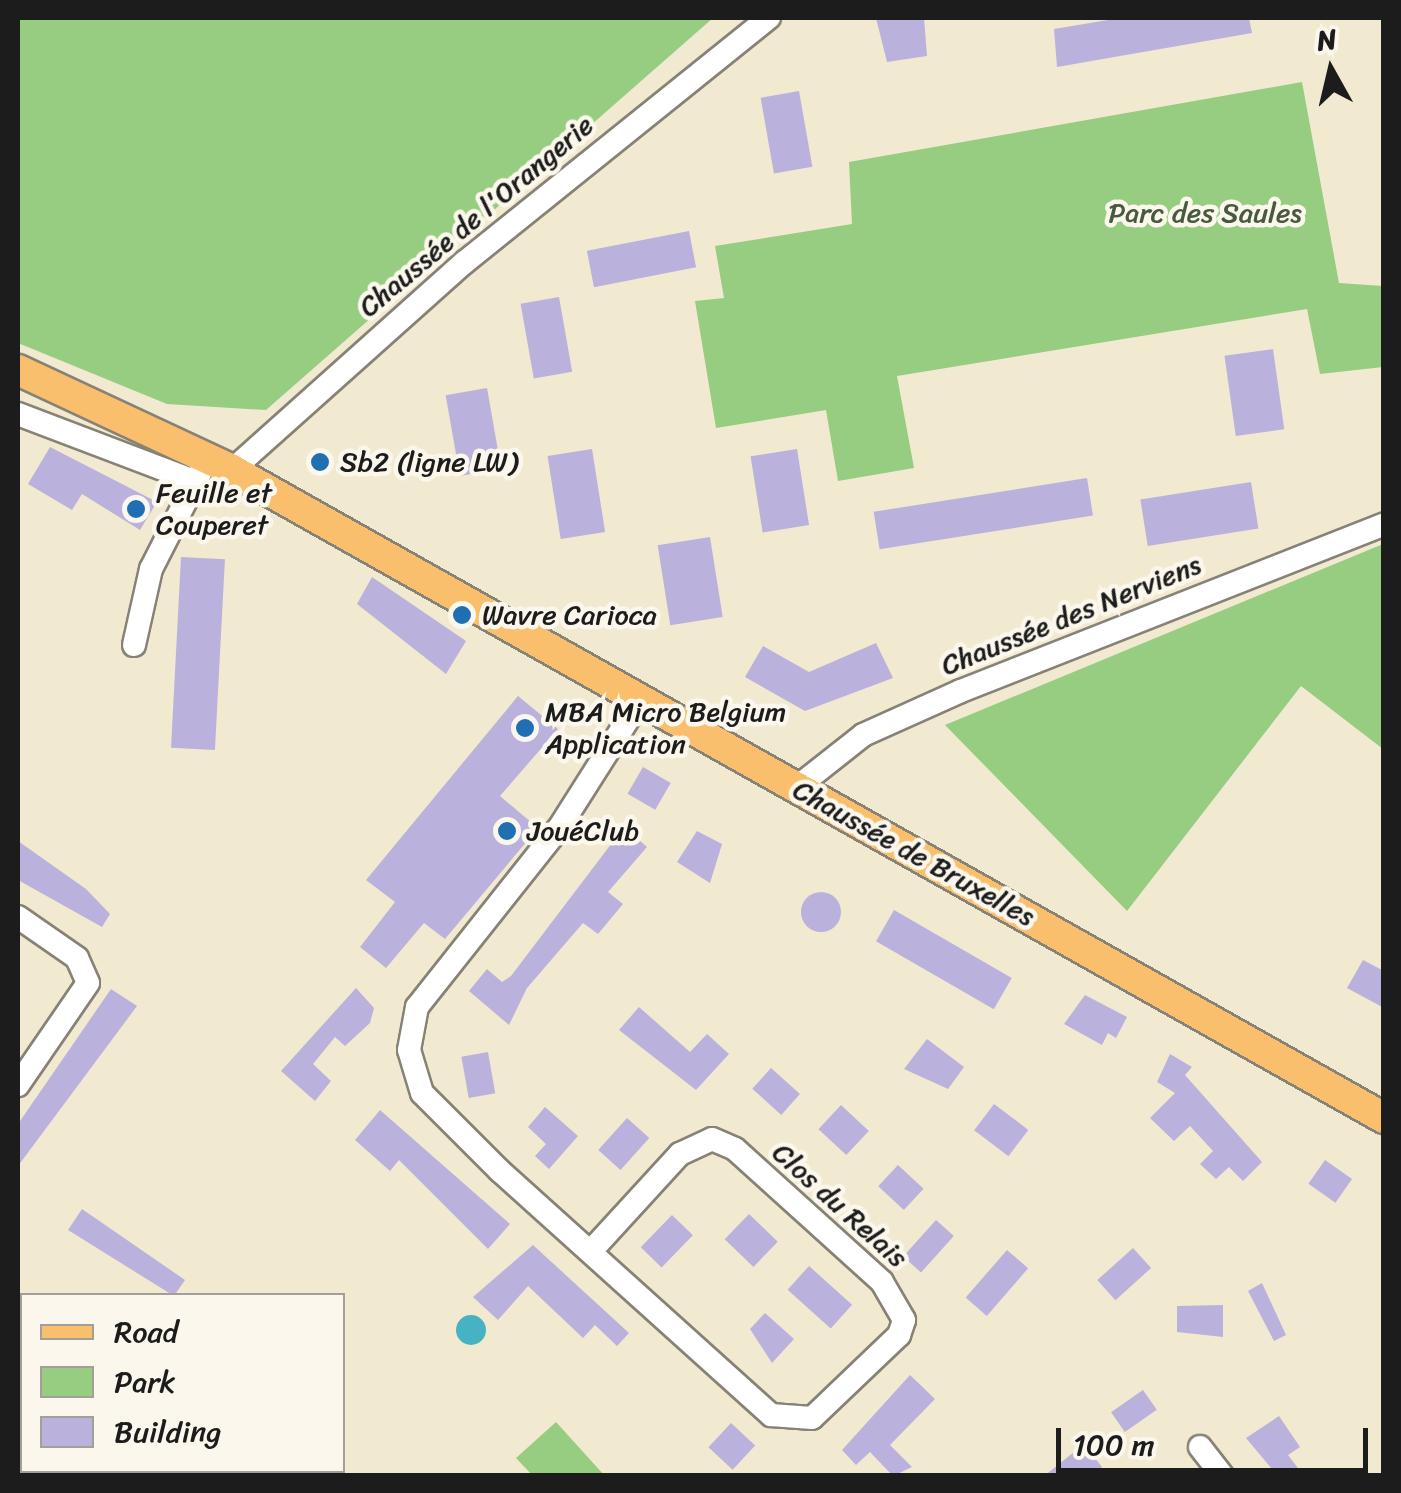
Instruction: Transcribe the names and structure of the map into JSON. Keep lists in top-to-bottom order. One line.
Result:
{"streets":{"main road":["Chaussée de Bruxelles"],"street":["Chaussée de l'Orangerie","Chaussée des Nerviens","Clos du Relais"]},"crossings":[["Chaussée de l'Orangerie","Chaussée de Bruxelles"],["Chaussée des Nerviens","Chaussée de Bruxelles"],["Chaussée de Bruxelles","Clos du Relais"]],"parks":["Parc des Saules"],"places":["Sb2 (ligne LW)","Feuille et Couperet","Wavre Carioca","MBA Micro Belgium Application","JouéClub"],"legend":["Road","Park","Building"],"scale_bar":"100 m","north":"top"}
